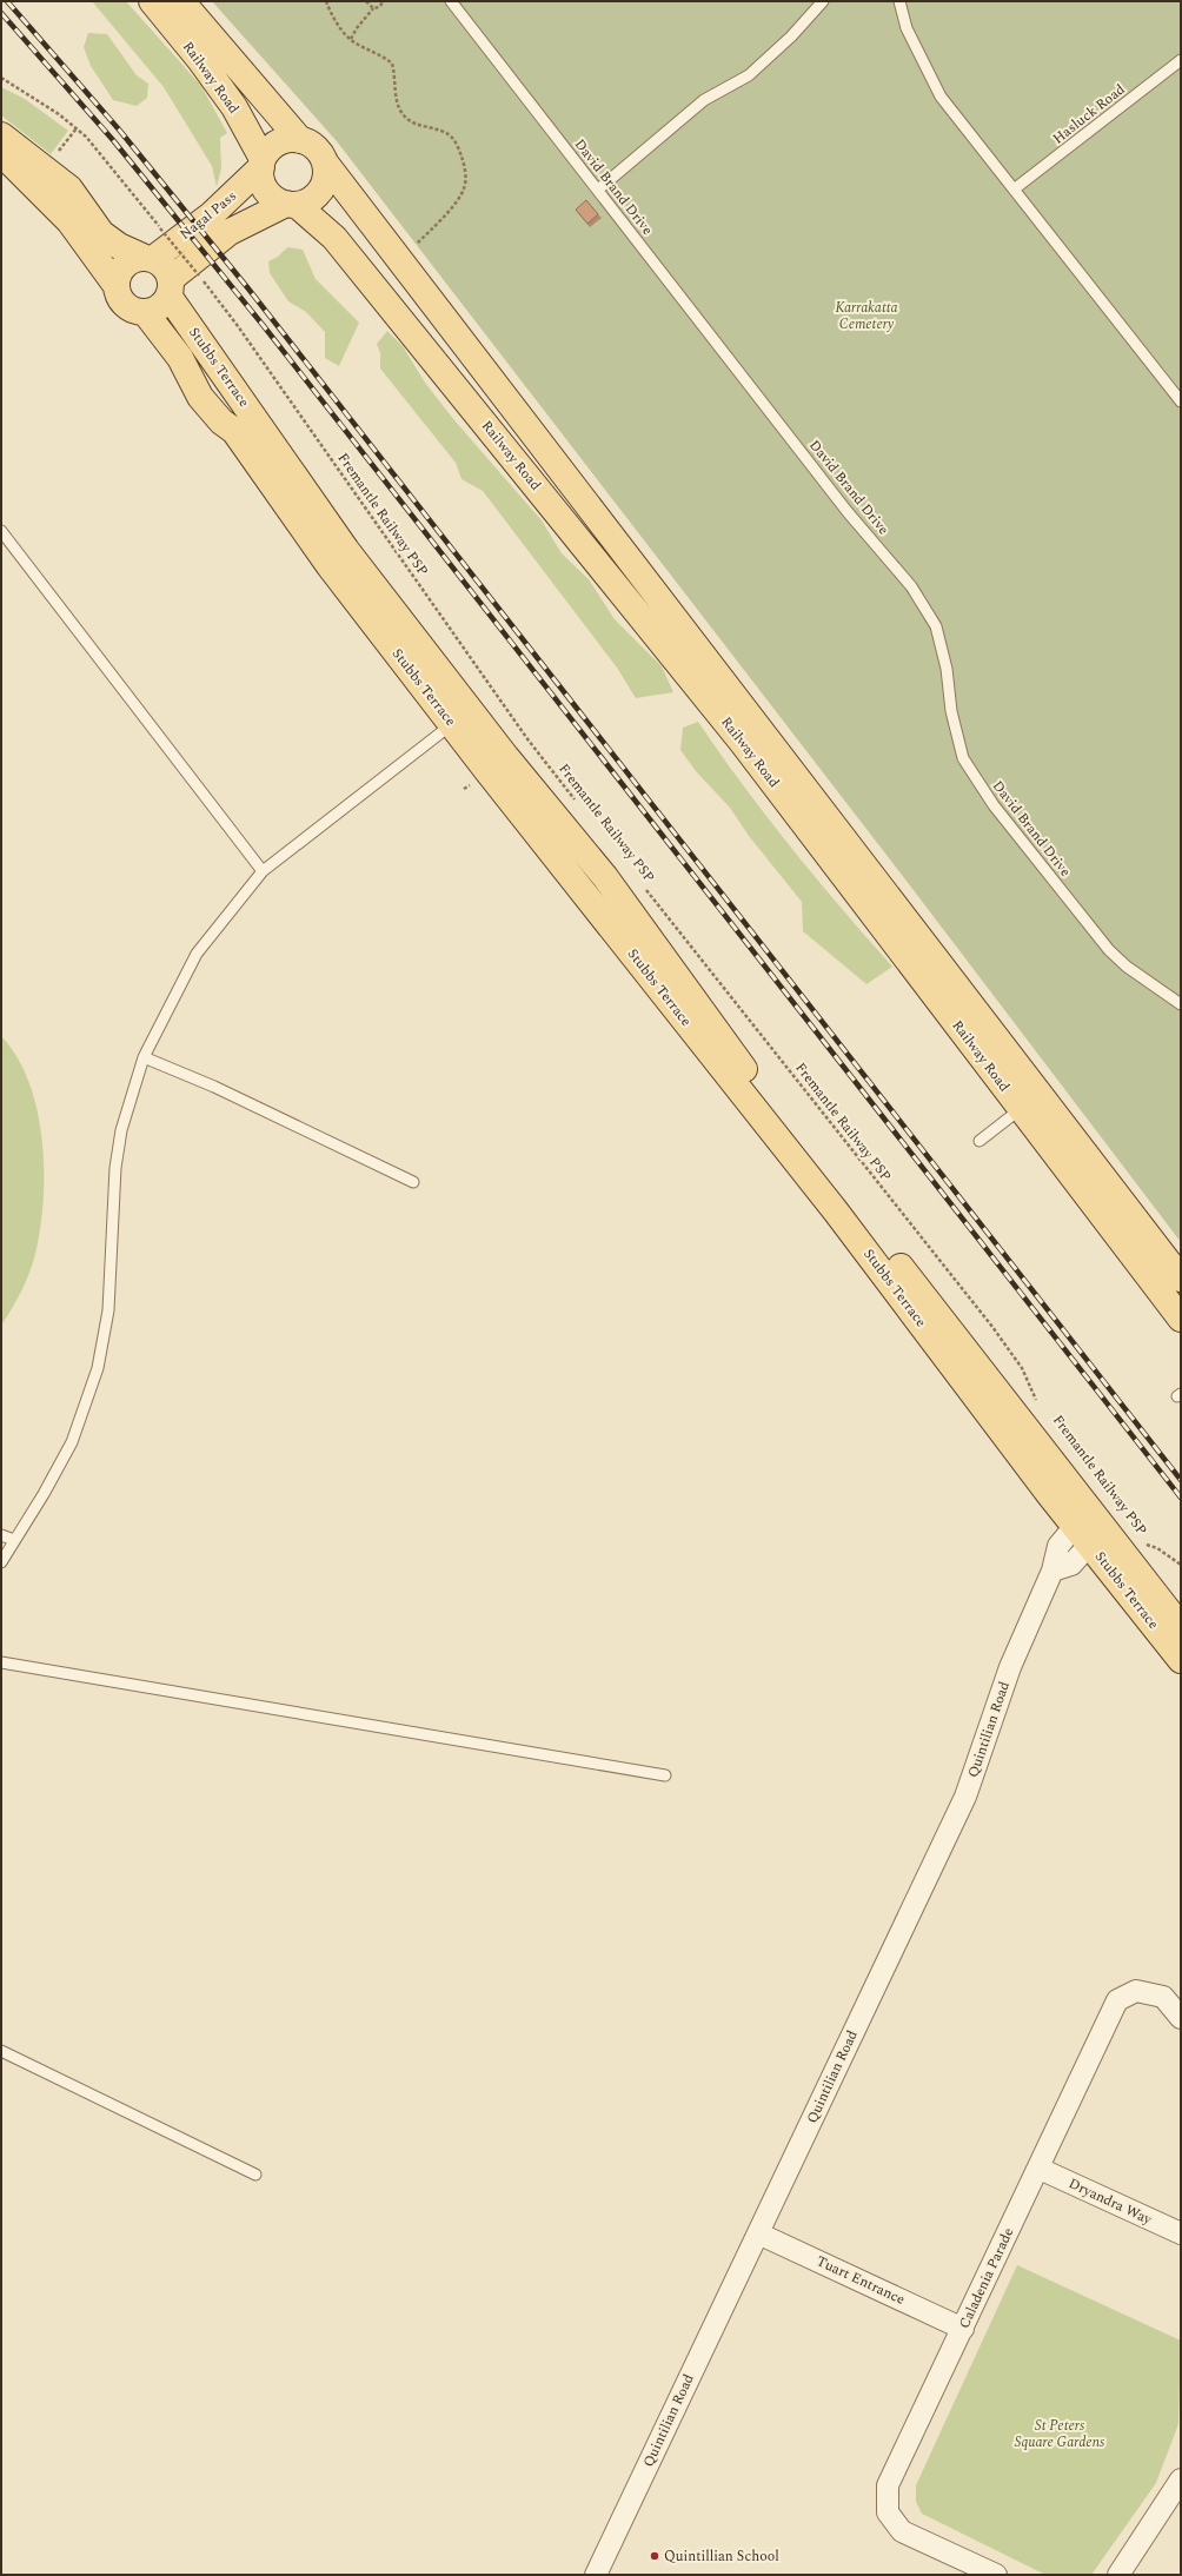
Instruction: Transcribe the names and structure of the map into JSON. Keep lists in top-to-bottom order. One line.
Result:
{"streets":{"main road":["Railway Road","Nagal Pass","Stubbs Terrace"],"street":["Quintilian Road","Dryandra Way","Caladenia Parade","Tuart Entrance"],"lane":["Hasluck Road","David Brand Drive"],"path":["Fremantle Railway PSP"]},"crossings":[["Railway Road","Nagal Pass"],["Nagal Pass","Stubbs Terrace"],["Stubbs Terrace","Quintilian Road"],["Quintilian Road","Tuart Entrance"],["Dryandra Way","Caladenia Parade"],["Caladenia Parade","Tuart Entrance"]],"parks":["Karrakatta Cemetery","St Peters Square Gardens"],"places":["Quintillian School"]}
